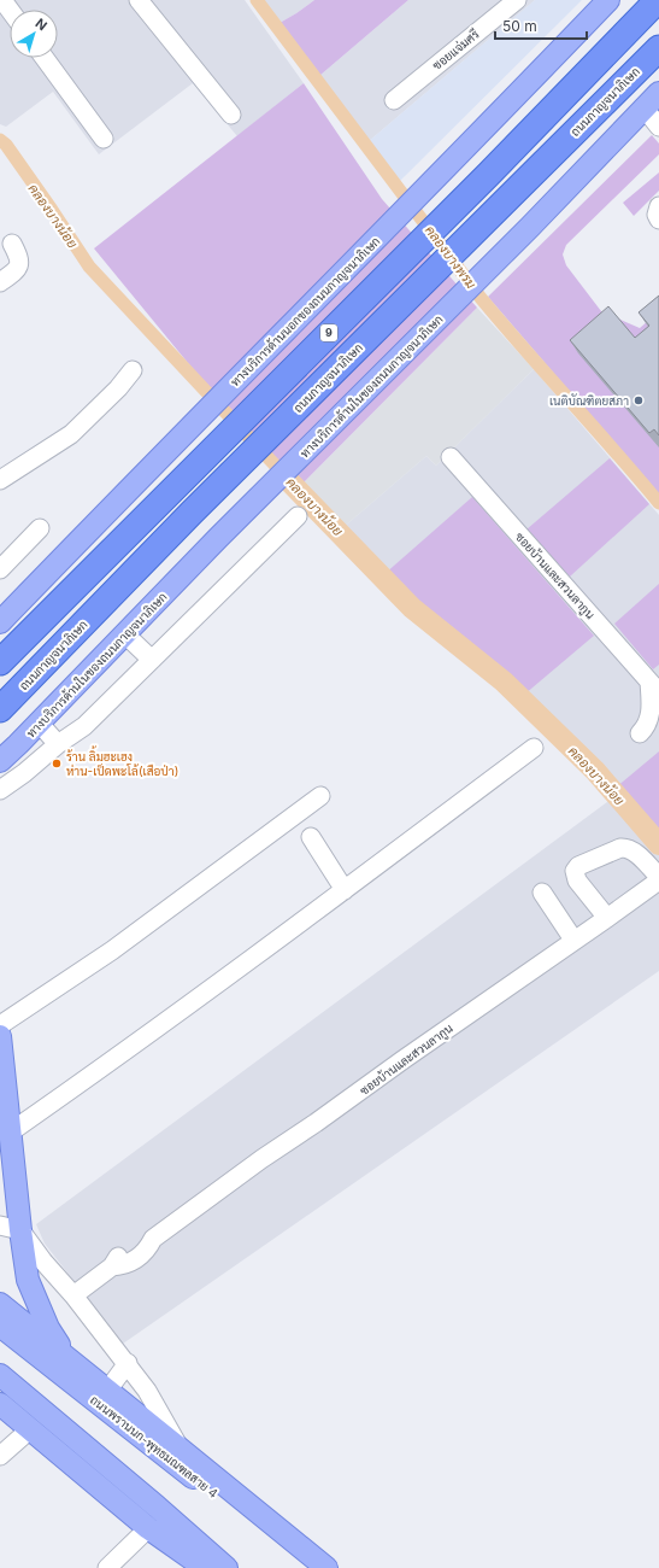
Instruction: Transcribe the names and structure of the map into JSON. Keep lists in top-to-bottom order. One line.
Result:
{"streets":{"highway":["ถนนกาญจนาภิเษก","9"],"main road":["ทางบริการด้านนอกของถนนกาญจนาภิเษก","ทางบริการด้านในของถนนกาญจนาภิเษก","ถนนพรานนก-พุทธมณฑลสาย 4"],"street":["ซอยแจ่มศรี","ซอยบ้านและสวนลากูน"]},"water":["คลองบางน้อย","คลองบางพรม"],"places":["เนติบัณฑิตยสภา","ร้าน ลิ้มฮะเฮง ห่าน-เป็ดพะโล้(เสือป่า)"],"scale_bar":"50 m","north":"top right"}
